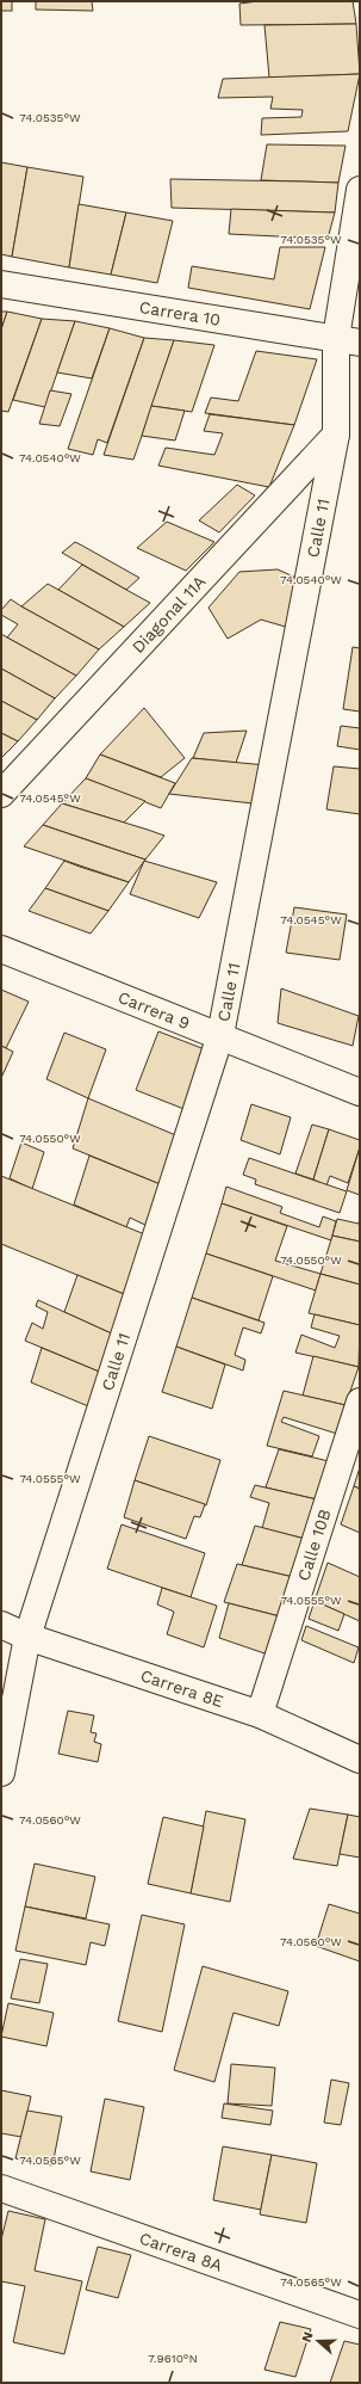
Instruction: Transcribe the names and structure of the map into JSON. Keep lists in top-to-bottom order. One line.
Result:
{"streets":{"street":["Carrera 10","Calle 11","Diagonal 11A","Carrera 9","Calle 10B","Carrera 8E","Carrera 8A"]},"crossings":[["Carrera 10","Calle 11"],["Calle 11","Diagonal 11A"],["Calle 11","Carrera 9"],["Calle 11","Carrera 8E"],["Calle 10B","Carrera 8E"]],"north":"left","coordinates":["74.0535°W","74.0540°W","74.0545°W","74.0550°W","74.0555°W","74.0560°W","74.0565°W","7.9610°N"]}
